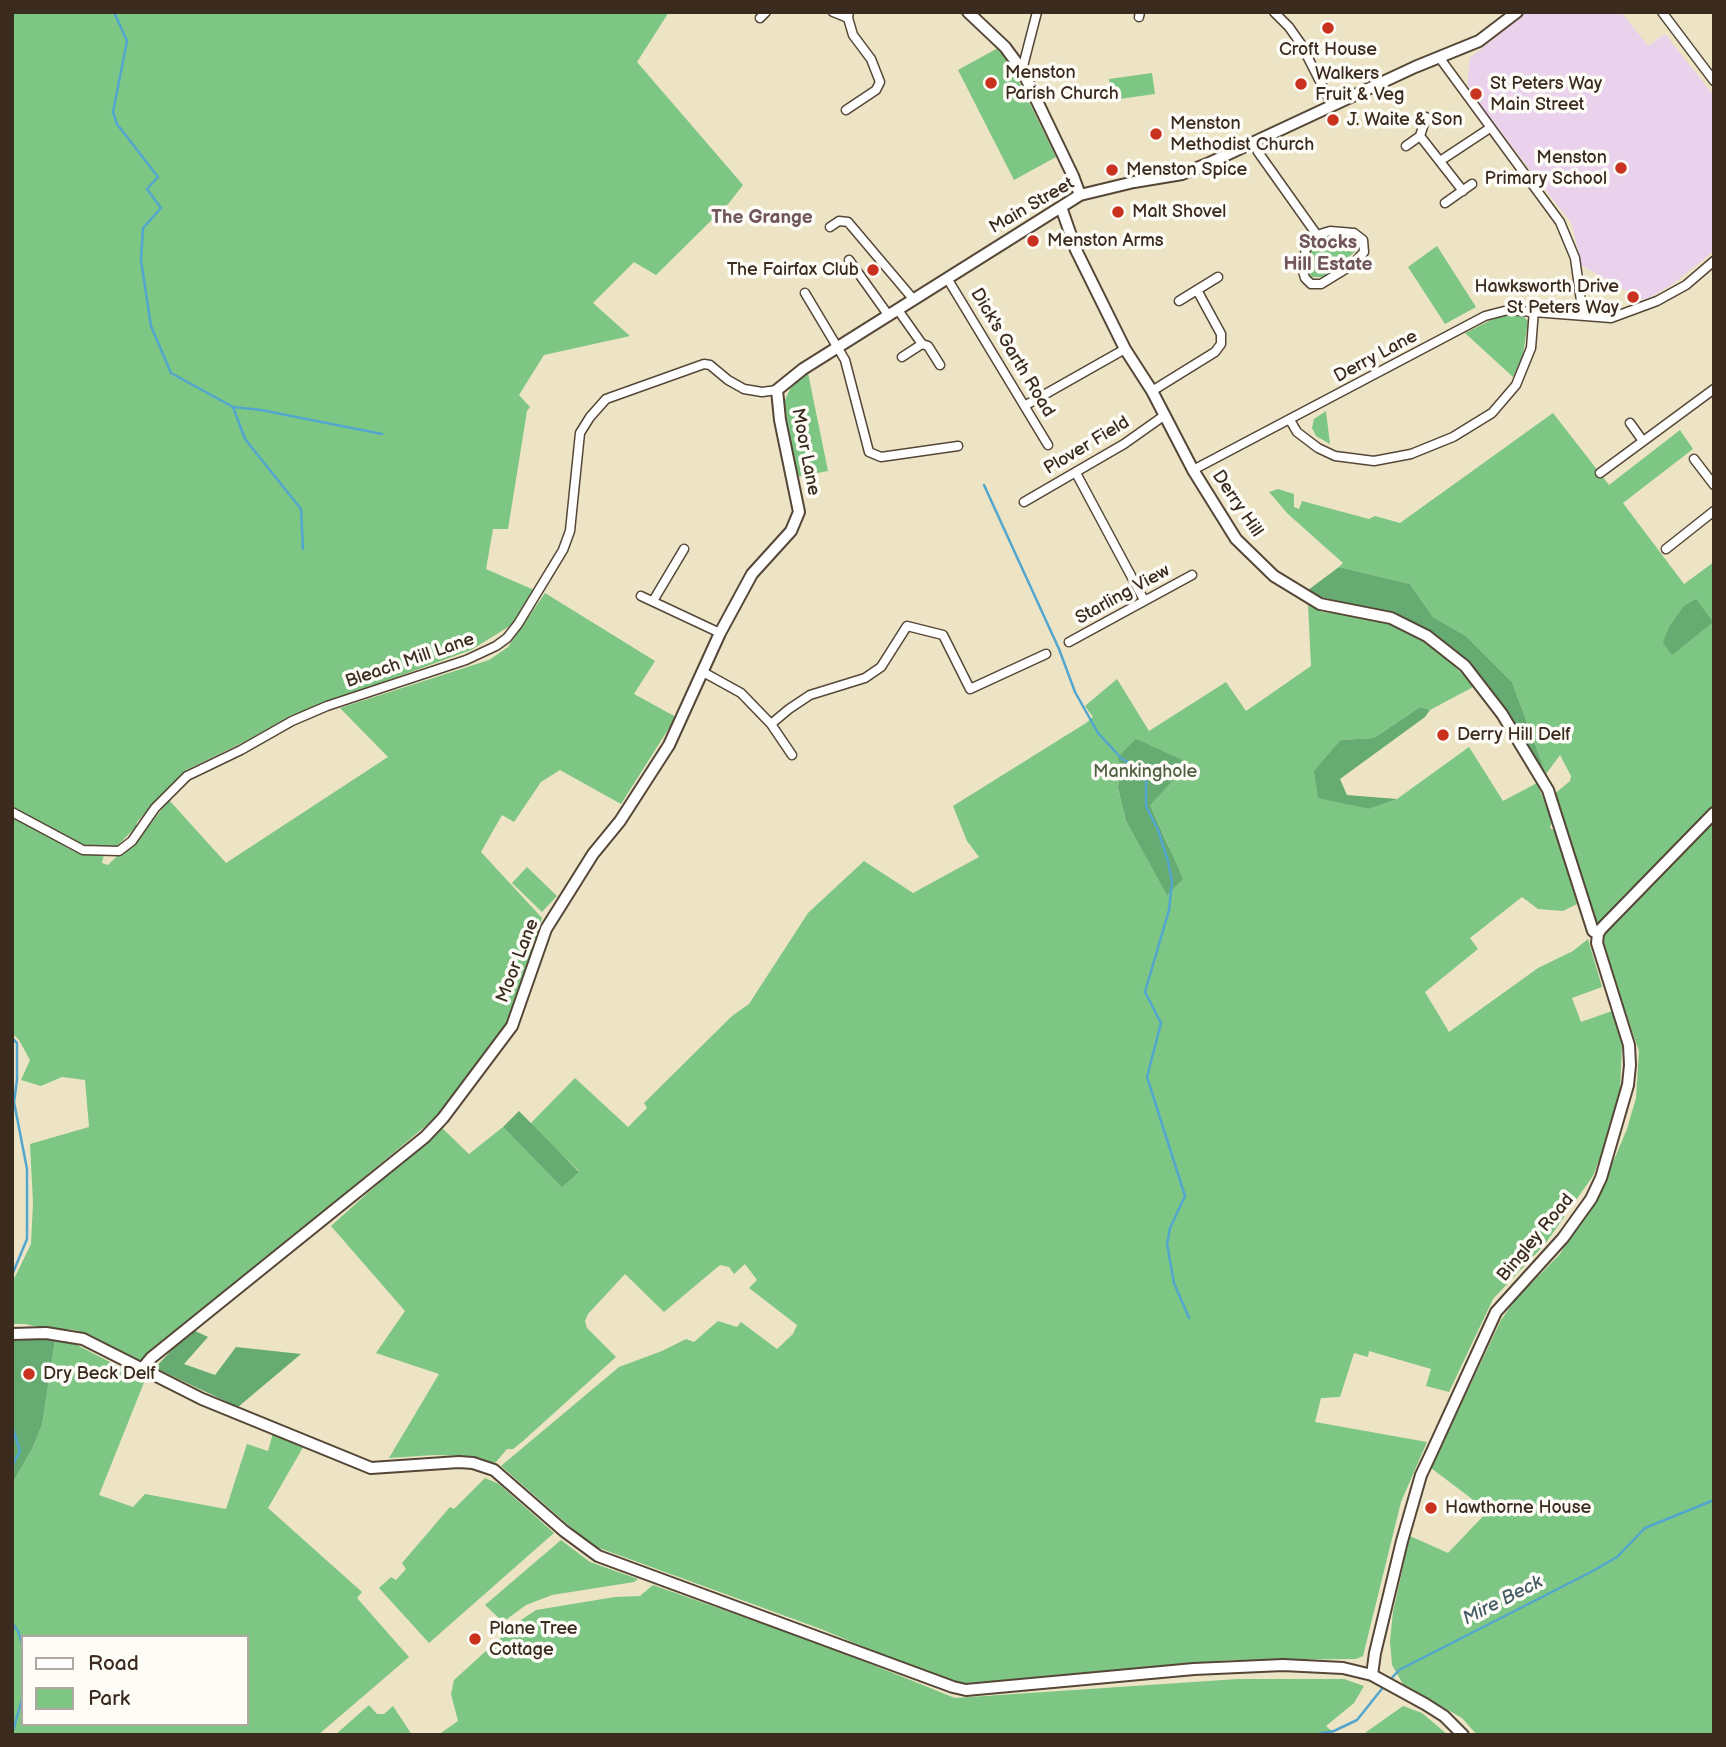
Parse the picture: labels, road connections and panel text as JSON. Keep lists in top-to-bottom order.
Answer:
{
  "streets": {
    "street": [
      "Main Street",
      "Dick's Garth Road",
      "Derry Lane",
      "Plover Field",
      "Moor Lane",
      "Derry Hill",
      "Starling View",
      "Bleach Mill Lane",
      "Bingley Road"
    ]
  },
  "crossings": [
    ["Main Street", "Dick's Garth Road"],
    ["Main Street", "Moor Lane"],
    ["Main Street", "Derry Hill"],
    ["Main Street", "Bleach Mill Lane"],
    ["Derry Lane", "Derry Hill"],
    ["Plover Field", "Derry Hill"],
    ["Moor Lane", "Bleach Mill Lane"],
    ["Derry Hill", "Bingley Road"]
  ],
  "districts": ["The Grange", "Stocks Hill Estate"],
  "water": ["Mire Beck"],
  "parks": ["Mankinghole"],
  "places": [
    "Croft House",
    "Menston Parish Church",
    "Walkers Fruit & Veg",
    "St Peters Way Main Street",
    "J. Waite & Son",
    "Menston Methodist Church",
    "Menston Primary School",
    "Menston Spice",
    "Malt Shovel",
    "Menston Arms",
    "The Fairfax Club",
    "Hawksworth Drive St Peters Way",
    "Derry Hill Delf",
    "Dry Beck Delf",
    "Hawthorne House",
    "Plane Tree Cottage"
  ],
  "legend": ["Road", "Park"]
}
